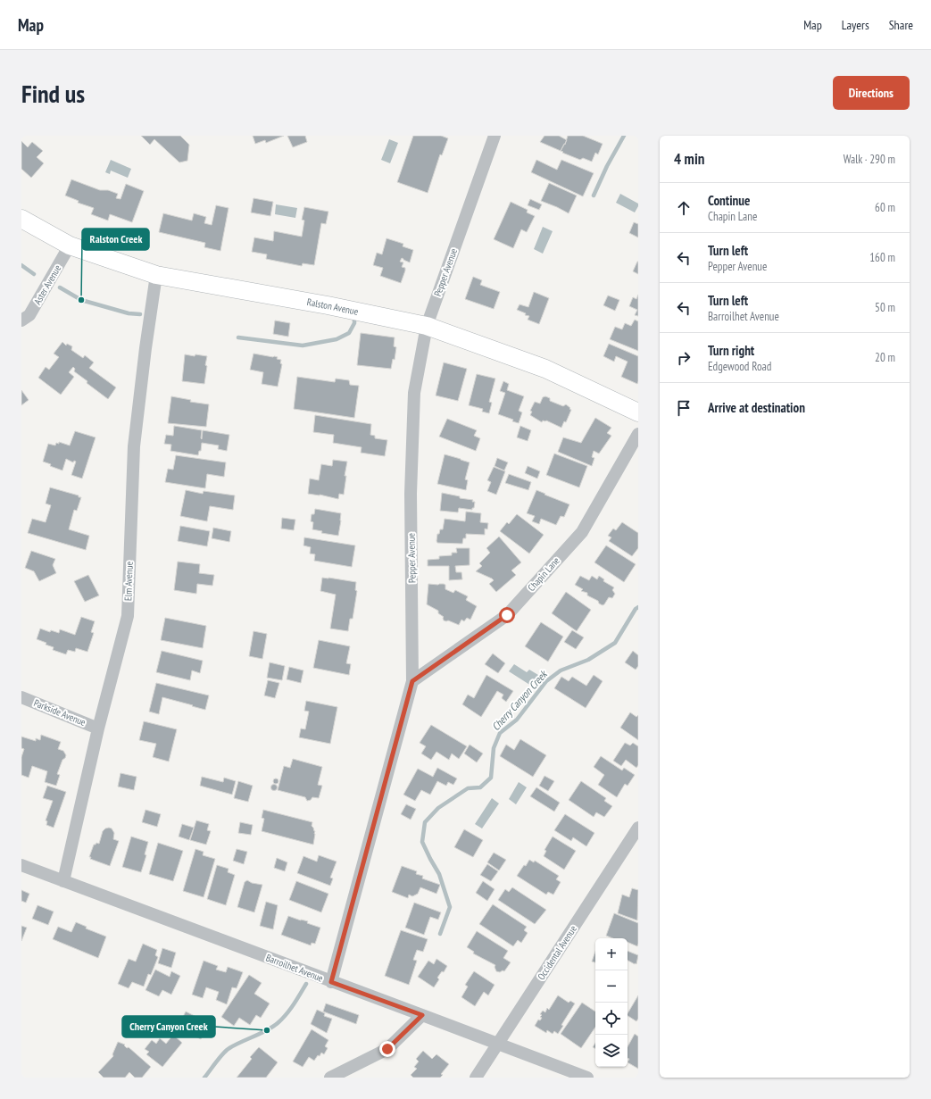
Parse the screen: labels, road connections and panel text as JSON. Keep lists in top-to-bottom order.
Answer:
{
  "streets": {
    "street": [
      "Pepper Avenue",
      "Aster Avenue",
      "Ralston Avenue",
      "Chapin Lane",
      "Elm Avenue",
      "Parkside Avenue",
      "Occidental Avenue",
      "Barroilhet Avenue"
    ]
  },
  "crossings": [
    ["Pepper Avenue", "Ralston Avenue"],
    ["Pepper Avenue", "Chapin Lane"],
    ["Pepper Avenue", "Barroilhet Avenue"],
    ["Aster Avenue", "Ralston Avenue"],
    ["Ralston Avenue", "Elm Avenue"],
    ["Elm Avenue", "Parkside Avenue"],
    ["Elm Avenue", "Barroilhet Avenue"],
    ["Occidental Avenue", "Barroilhet Avenue"]
  ],
  "water": ["Cherry Canyon Creek"],
  "places": ["Ralston Creek", "Cherry Canyon Creek"],
  "page": {
    "header": "Map",
    "nav": ["Map", "Layers", "Share"],
    "buttons": "Directions",
    "title": "Find us",
    "heading": ["4 min", "Walk · 290 m"],
    "list": [
      ["Continue", "Chapin Lane", "60 m"],
      ["Turn left", "Pepper Avenue", "160 m"],
      ["Turn left", "Barroilhet Avenue", "50 m"],
      ["Turn right", "Edgewood Road", "20 m"],
      "Arrive at destination"
    ],
    "map_buttons": ["+", "−"]
  }
}
